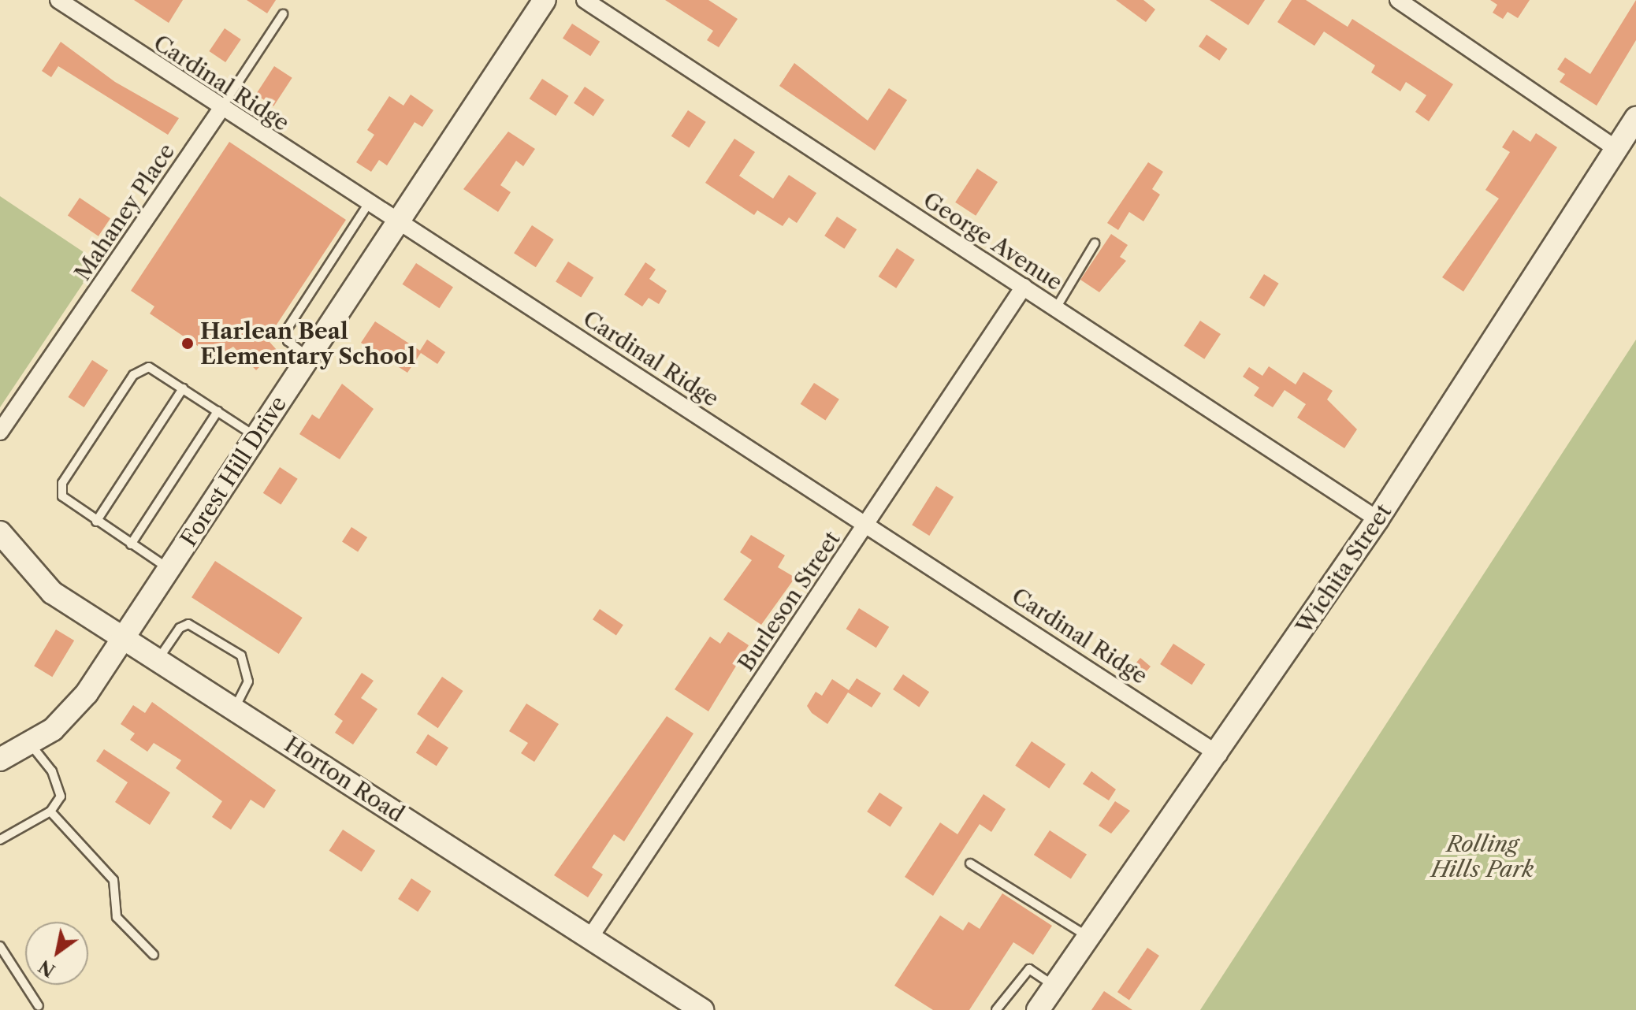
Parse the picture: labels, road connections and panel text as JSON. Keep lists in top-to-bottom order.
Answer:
{
  "streets": {
    "street": [
      "Cardinal Ridge",
      "Mahaney Place",
      "George Avenue",
      "Forest Hill Drive",
      "Wichita Street",
      "Burleson Street",
      "Horton Road"
    ]
  },
  "crossings": [
    ["Cardinal Ridge", "Mahaney Place"],
    ["Cardinal Ridge", "Forest Hill Drive"],
    ["Cardinal Ridge", "Wichita Street"],
    ["Cardinal Ridge", "Burleson Street"],
    ["George Avenue", "Wichita Street"],
    ["George Avenue", "Burleson Street"],
    ["Forest Hill Drive", "Horton Road"],
    ["Burleson Street", "Horton Road"]
  ],
  "parks": ["Rolling Hills Park"],
  "places": ["Harlean Beal Elementary School"],
  "north": "bottom left"
}
